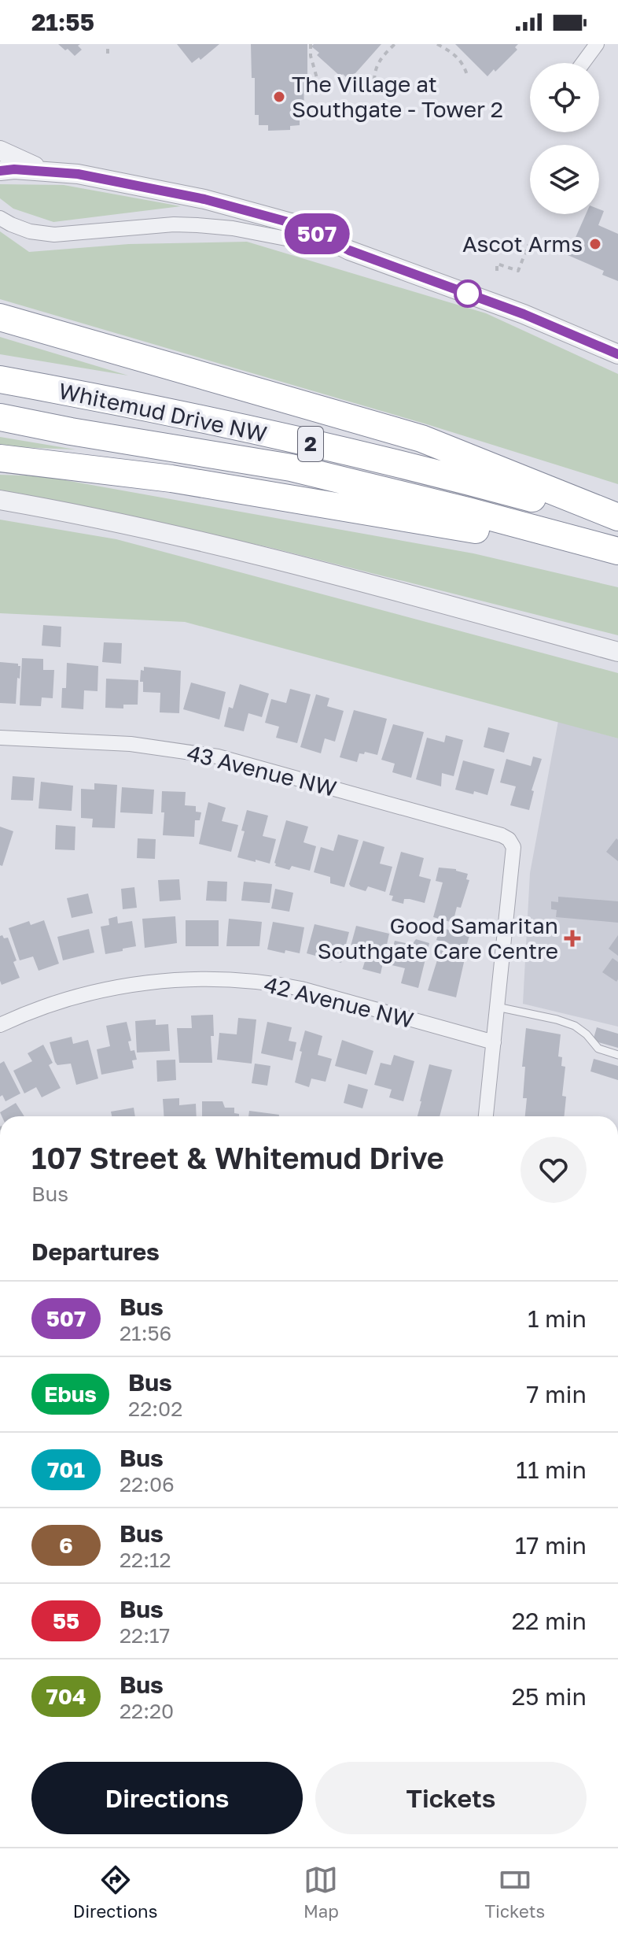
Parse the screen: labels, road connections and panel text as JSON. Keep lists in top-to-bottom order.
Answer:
{
  "streets": {
    "highway": ["Whitemud Drive NW", "2"],
    "street": ["43 Avenue NW", "42 Avenue NW"]
  },
  "places": {
    "other": ["The Village at Southgate - Tower 2", "Ascot Arms"],
    "health": ["Good Samaritan Southgate Care Centre"]
  },
  "lines": ["bus line 507"],
  "page": {
    "status": "21:55",
    "on_map": "507",
    "heading": [
      ["107 Street & Whitemud Drive", "Bus"],
      "Departures"
    ],
    "list": [
      {
        "mark": "507",
        "name": "Bus",
        "note": "21:56",
        "value": "1 min"
      },
      {
        "mark": "Ebus",
        "name": "Bus",
        "note": "22:02",
        "value": "7 min"
      },
      {
        "mark": "701",
        "name": "Bus",
        "note": "22:06",
        "value": "11 min"
      },
      {
        "mark": "6",
        "name": "Bus",
        "note": "22:12",
        "value": "17 min"
      },
      {
        "mark": "55",
        "name": "Bus",
        "note": "22:17",
        "value": "22 min"
      },
      {
        "mark": "704",
        "name": "Bus",
        "note": "22:20",
        "value": "25 min"
      }
    ],
    "buttons": ["Directions", "Tickets"],
    "tabs": ["Directions", "Map", "Tickets"]
  }
}
